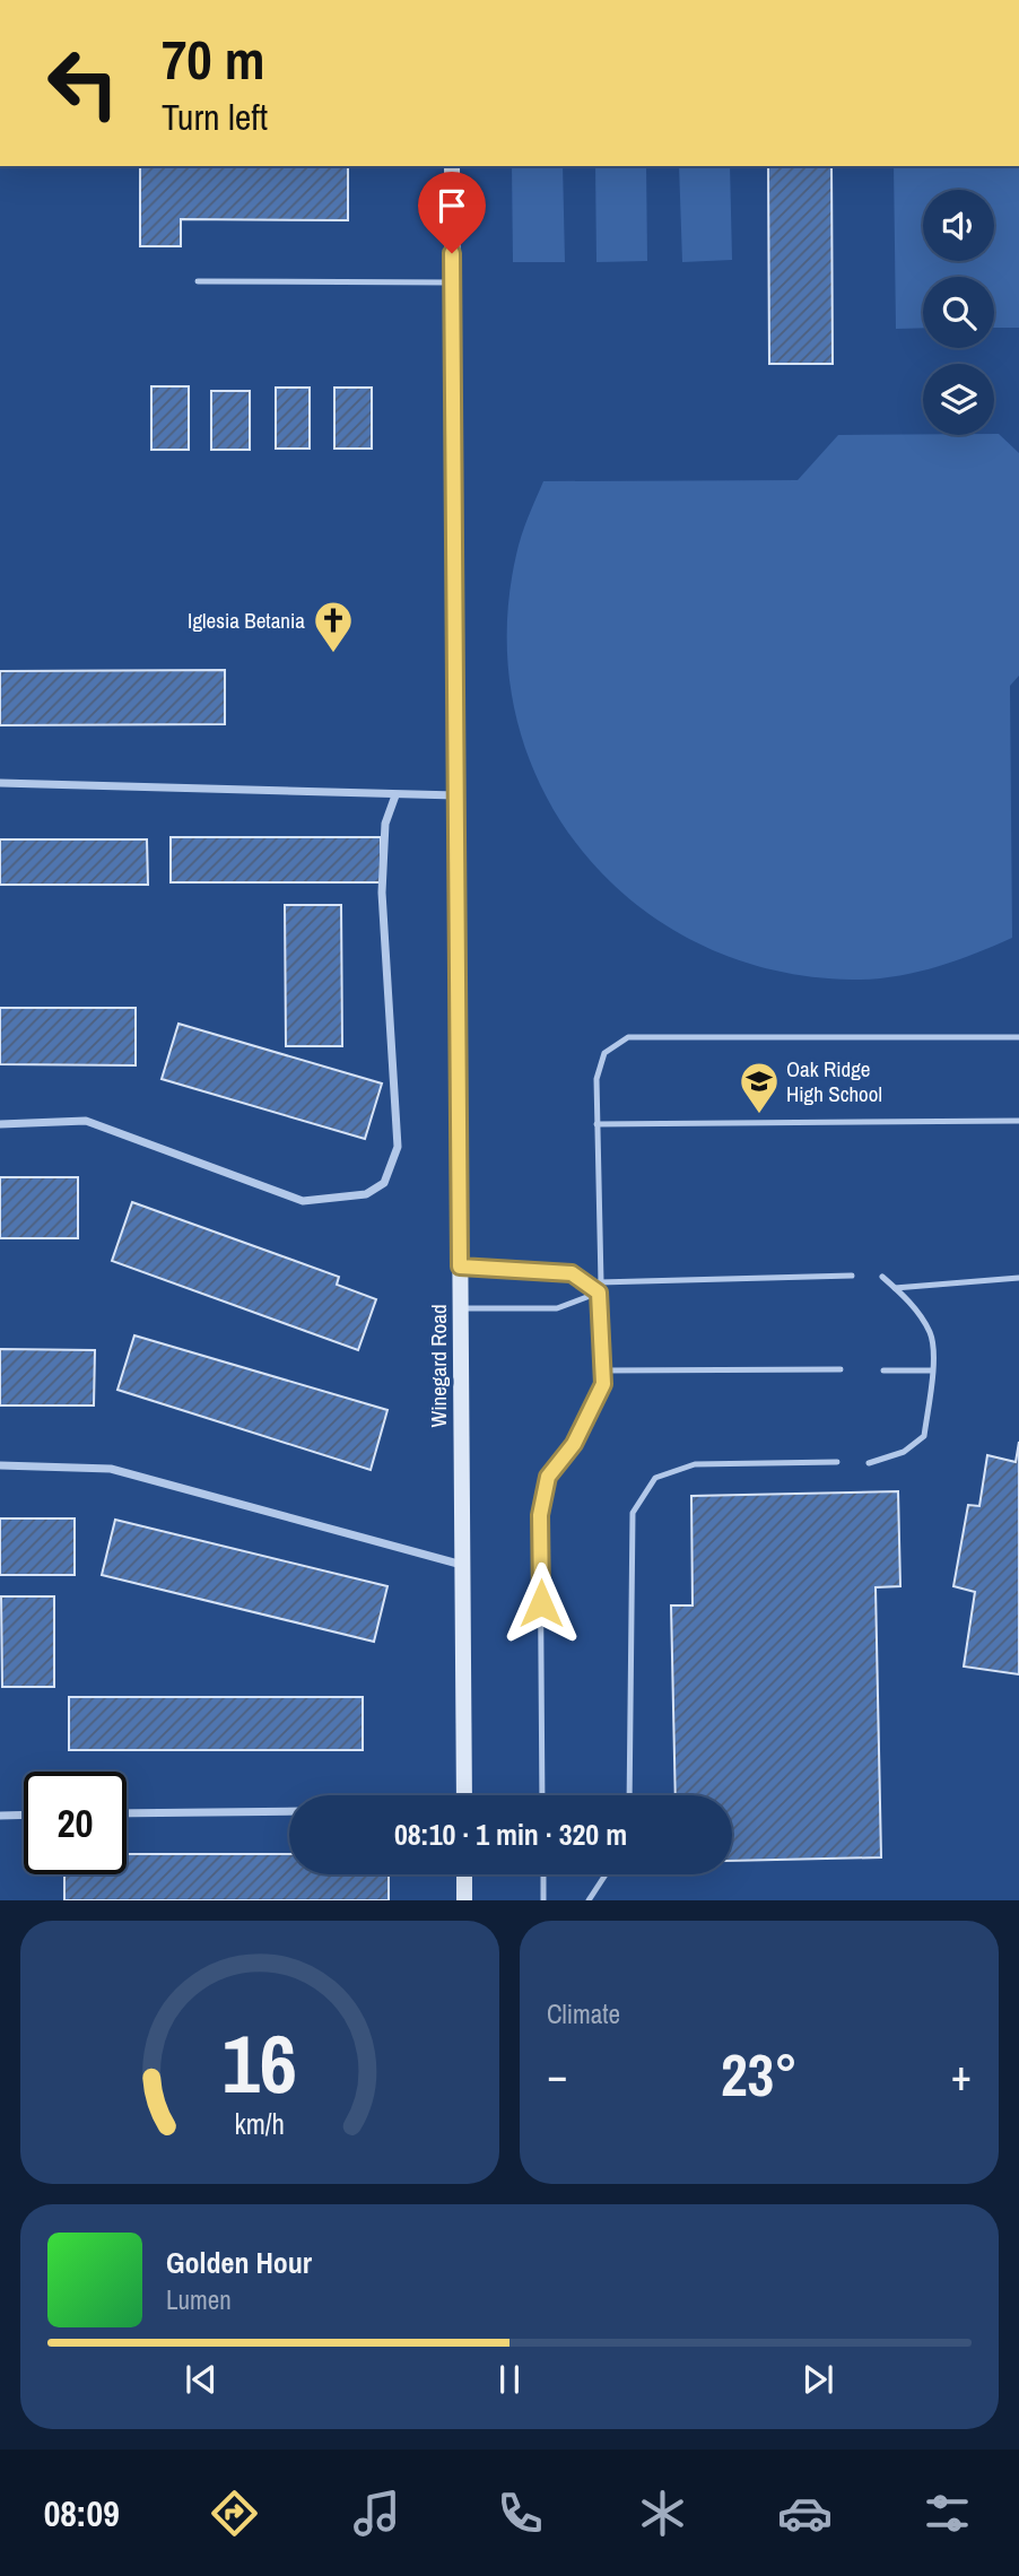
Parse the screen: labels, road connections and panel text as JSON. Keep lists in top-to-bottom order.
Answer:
{
  "streets": {
    "street": ["Winegard Road"]
  },
  "places": {
    "church": ["Iglesia Betania"],
    "school or university": ["Oak Ridge High School"]
  },
  "page": {
    "turn": ["70 m", "Turn left"],
    "limit": "20",
    "trip": "08:10 · 1 min · 320 m",
    "tile": "Climate",
    "heat": ["−", "23°", "+"],
    "song": ["Golden Hour", "Lumen"],
    "tabs": "08:09",
    "gauge": ["16", "km/h"]
  }
}
